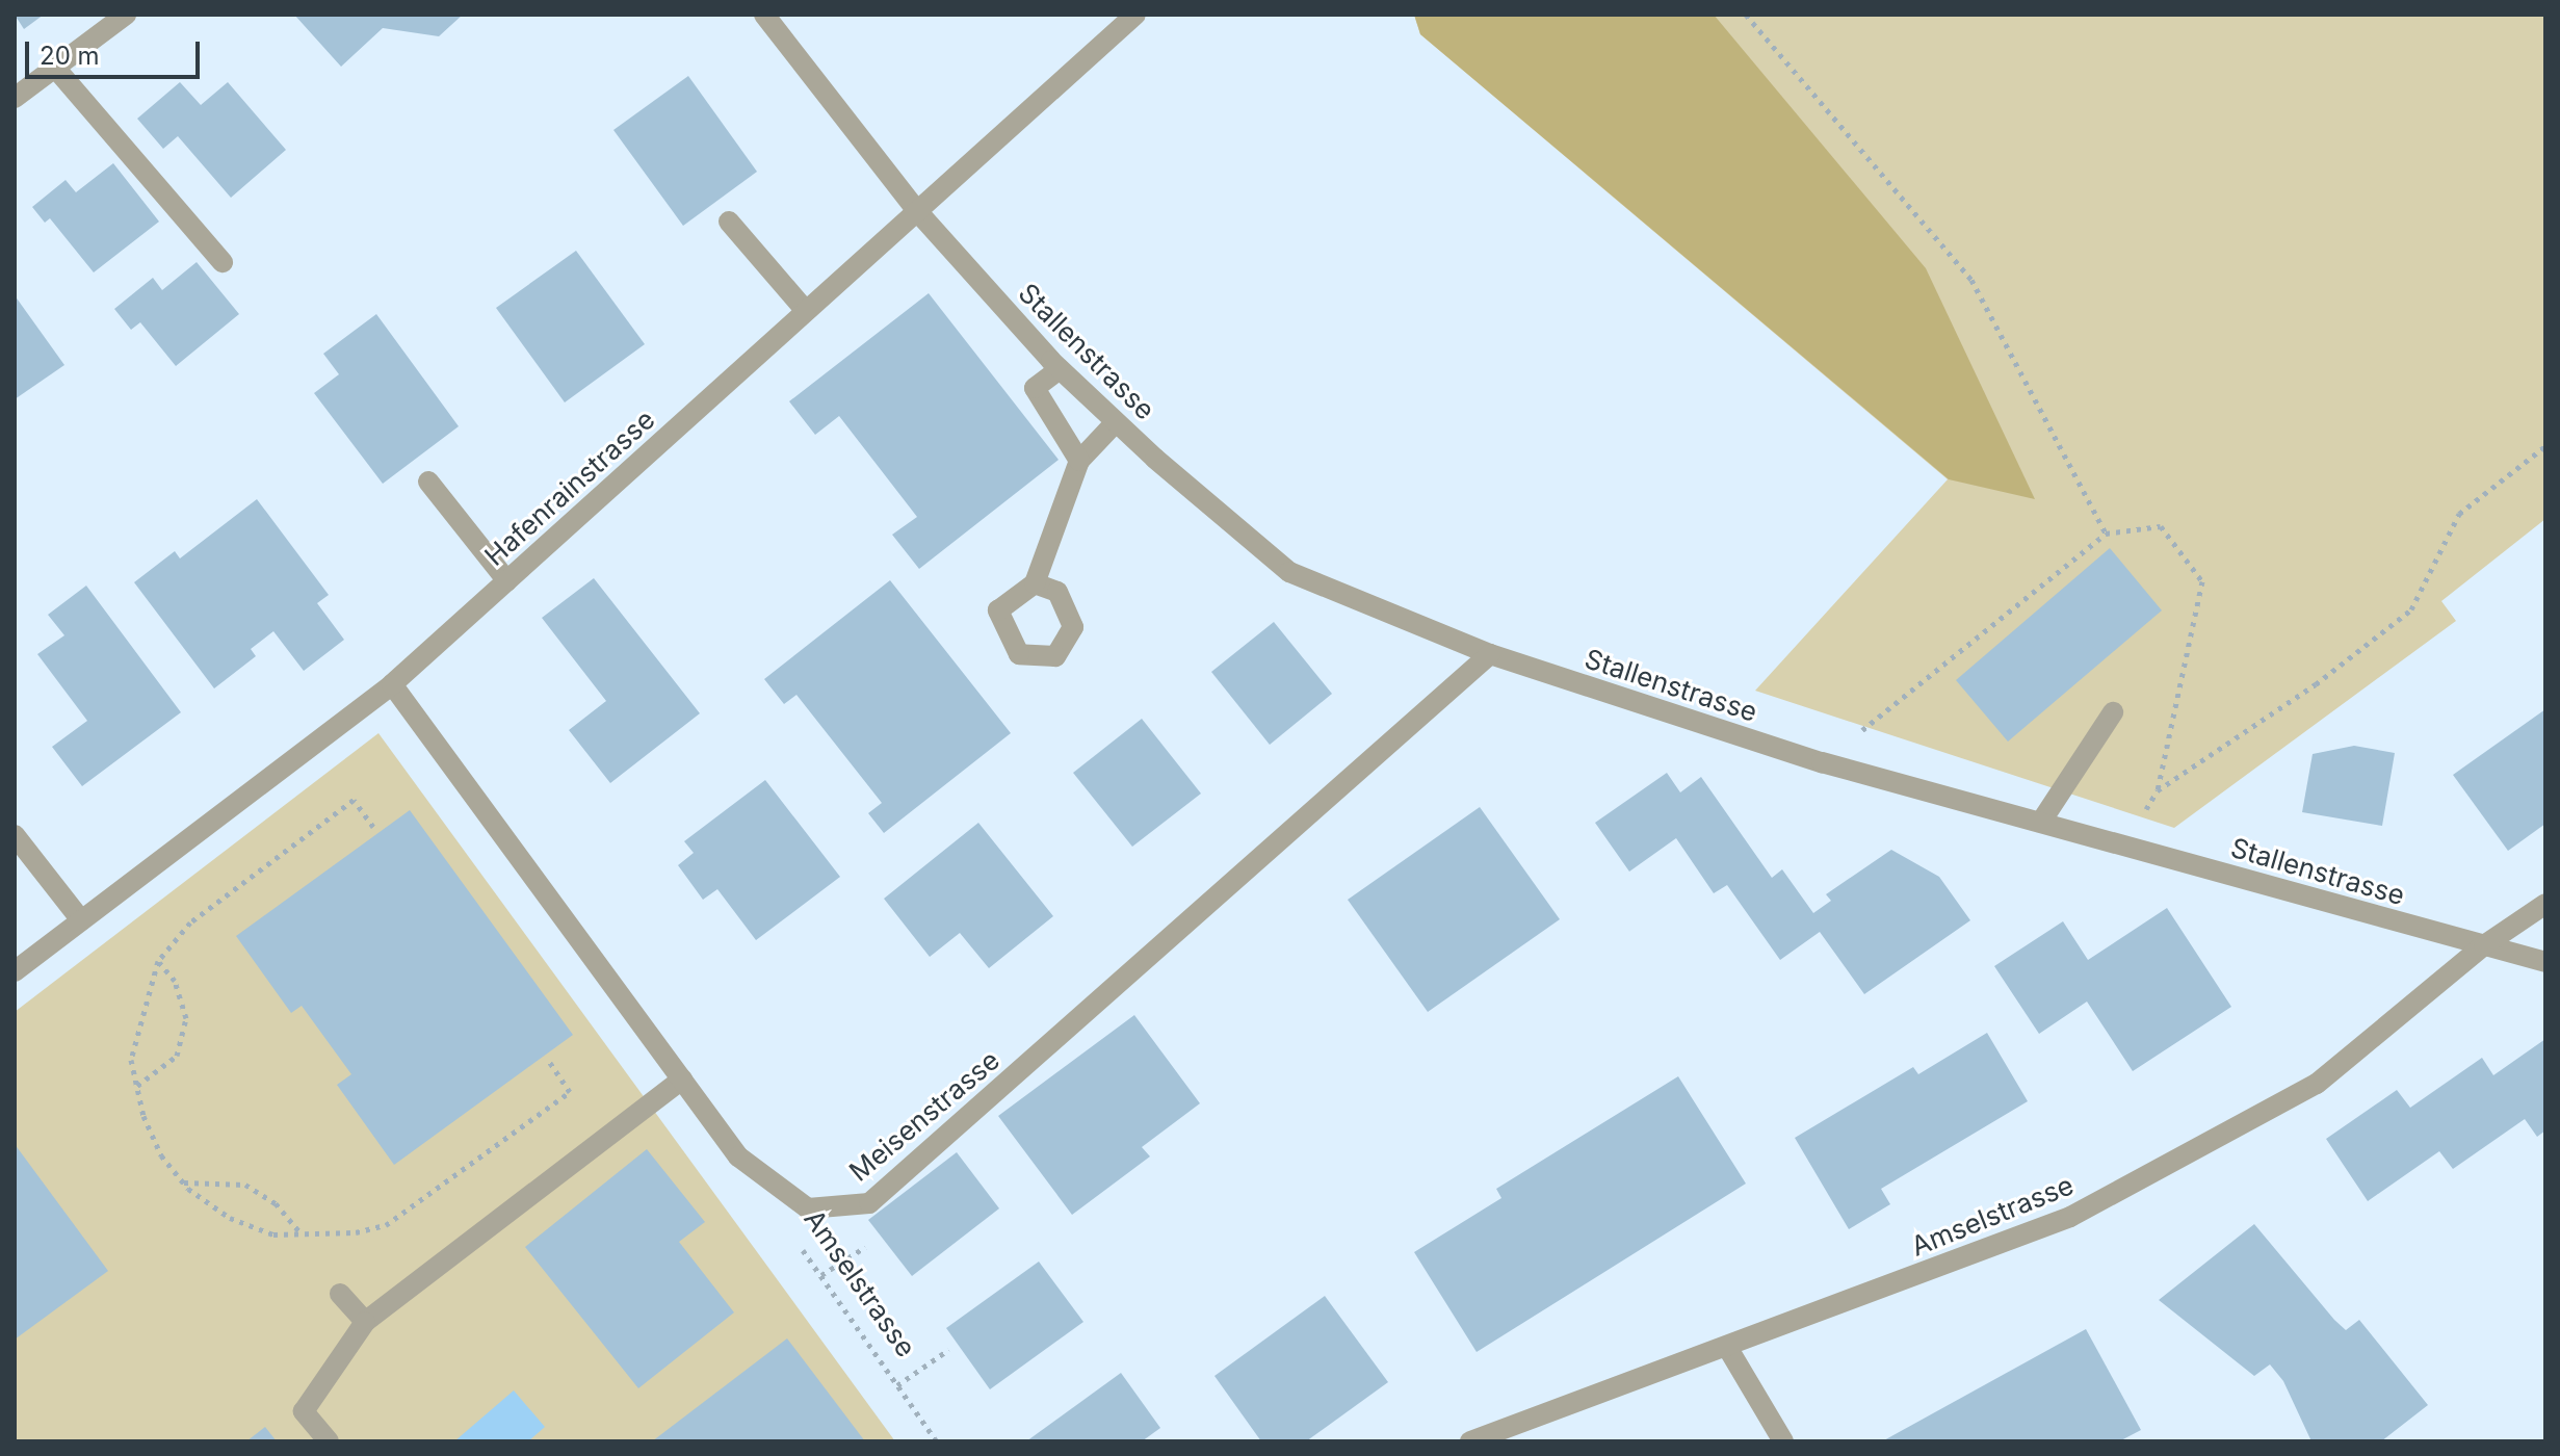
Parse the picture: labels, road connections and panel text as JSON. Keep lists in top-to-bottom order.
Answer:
{
  "streets": {
    "street": [
      "Stallenstrasse",
      "Hafenrainstrasse",
      "Meisenstrasse",
      "Amselstrasse"
    ]
  },
  "crossings": [
    ["Stallenstrasse", "Hafenrainstrasse"],
    ["Stallenstrasse", "Meisenstrasse"],
    ["Stallenstrasse", "Amselstrasse"],
    ["Hafenrainstrasse", "Meisenstrasse"]
  ],
  "scale_bar": "20 m"
}
